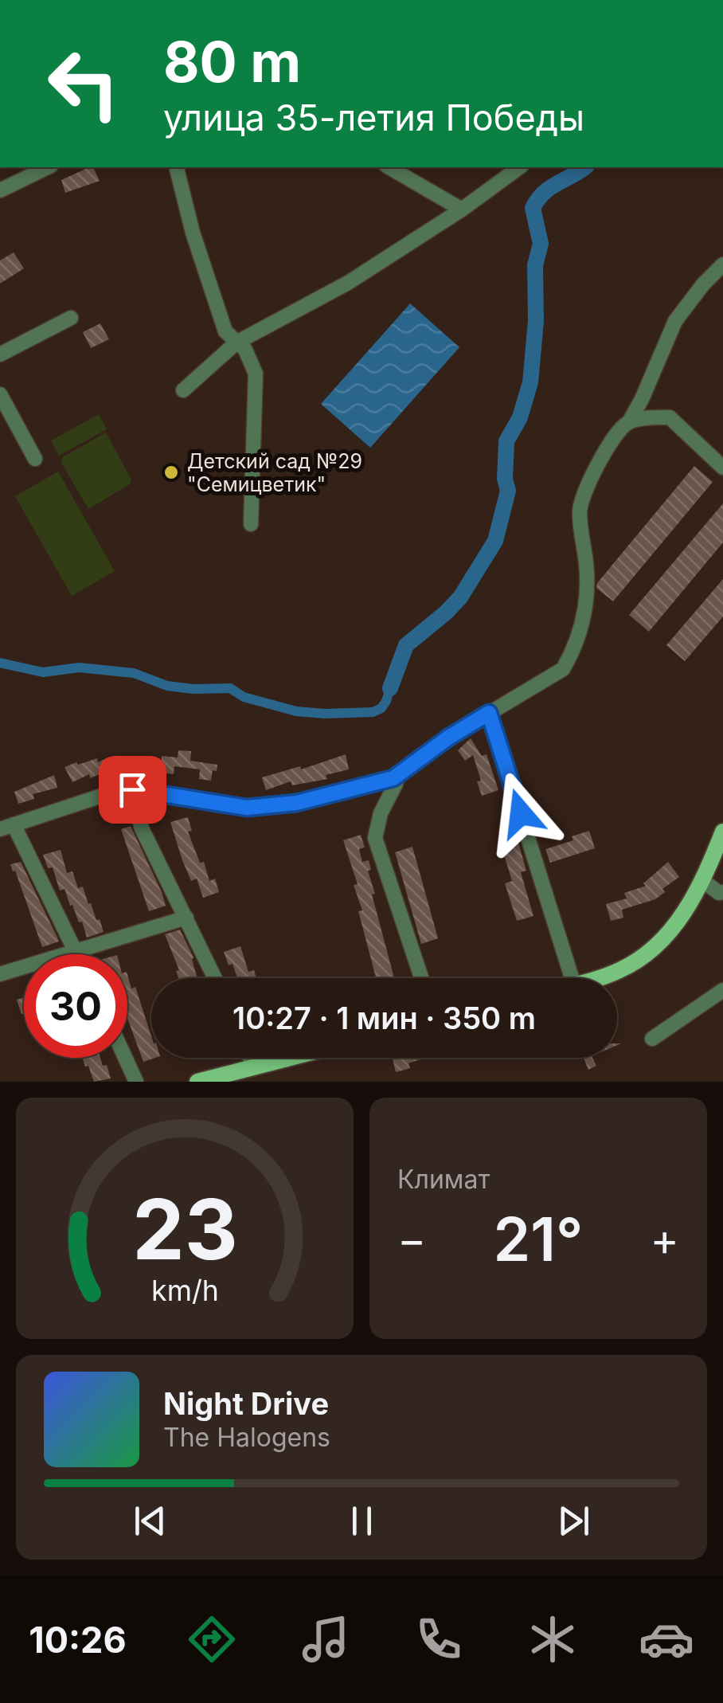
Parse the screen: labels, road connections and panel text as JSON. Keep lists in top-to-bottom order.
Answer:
{
  "places": ["Детский сад №29 \"Семицветик\""],
  "page": {
    "turn": ["80 m", "улица 35-летия Победы"],
    "limit": "30",
    "trip": "10:27 · 1 мин · 350 m",
    "tile": "Климат",
    "heat": ["−", "21°", "+"],
    "song": ["Night Drive", "The Halogens"],
    "tabs": "10:26",
    "gauge": ["23", "km/h"]
  }
}
